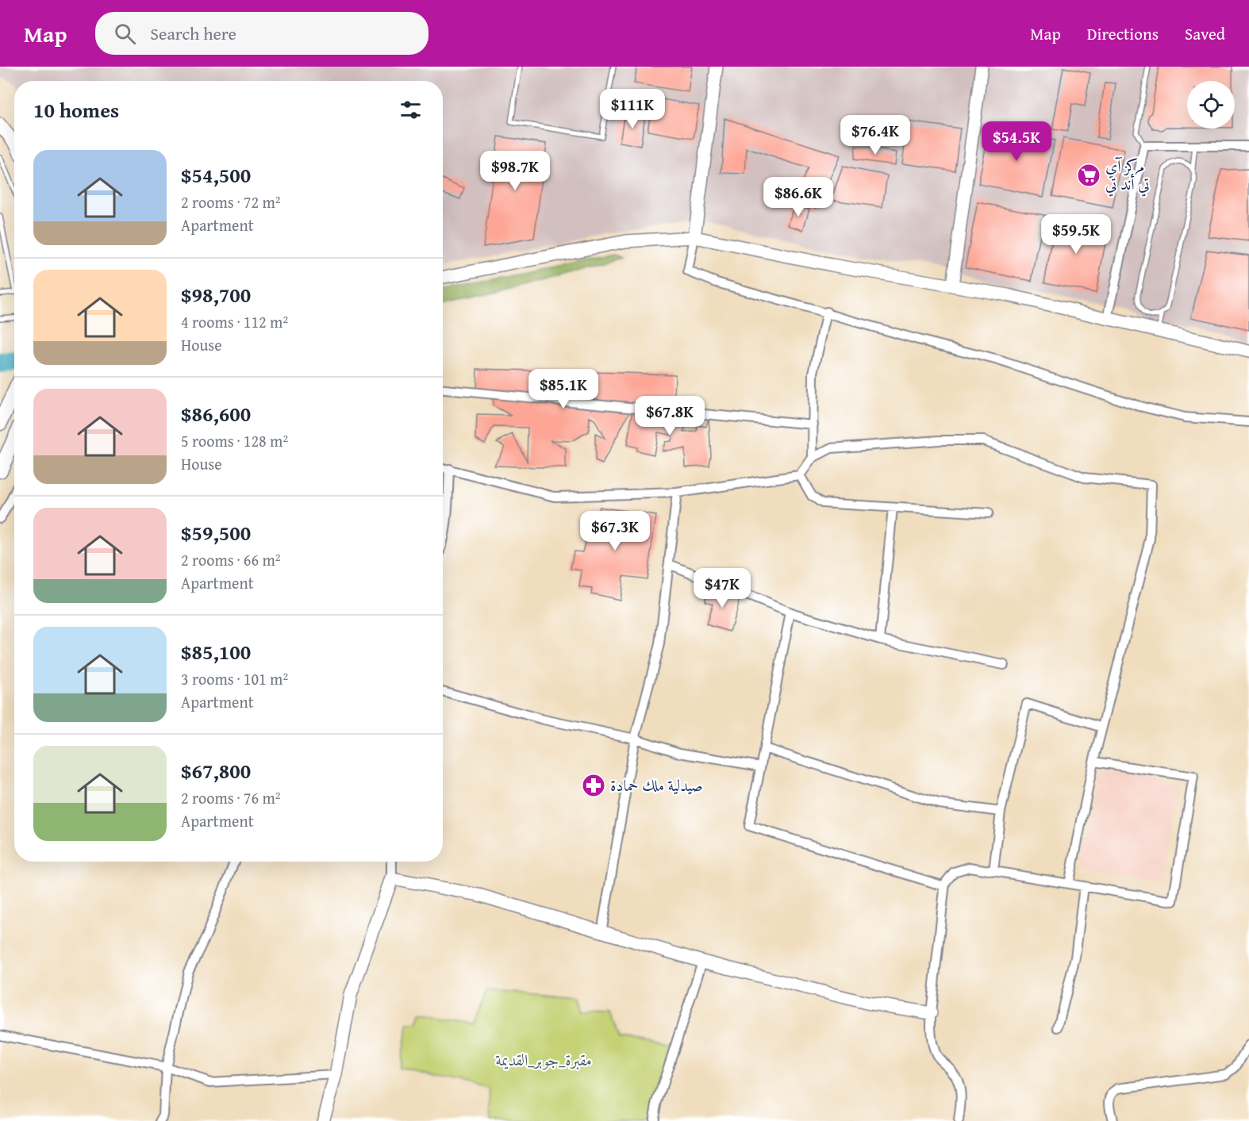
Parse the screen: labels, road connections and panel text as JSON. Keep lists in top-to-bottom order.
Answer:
{
  "parks": ["مقبرة_جوبر_القديمة"],
  "places": {
    "supermarket": ["مركز آي تي أند تي"],
    "pharmacy": ["صيدلية ملك حمادة"]
  },
  "page": {
    "header": "Map",
    "search": "Search here",
    "nav": ["Map", "Directions", "Saved"],
    "heading": "10 homes",
    "price": [
      "$111K",
      "$76.4K",
      "$54.5K",
      "$98.7K",
      "$86.6K",
      "$59.5K",
      "$85.1K",
      "$67.8K",
      "$67.3K",
      "$47K"
    ],
    "list": [
      {
        "name": "$54,500",
        "note": "2 rooms · 72 m² · Apartment"
      },
      {
        "name": "$98,700",
        "note": "4 rooms · 112 m² · House"
      },
      {
        "name": "$86,600",
        "note": "5 rooms · 128 m² · House"
      },
      {
        "name": "$59,500",
        "note": "2 rooms · 66 m² · Apartment"
      },
      {
        "name": "$85,100",
        "note": "3 rooms · 101 m² · Apartment"
      },
      {
        "name": "$67,800",
        "note": "2 rooms · 76 m² · Apartment"
      }
    ]
  }
}
